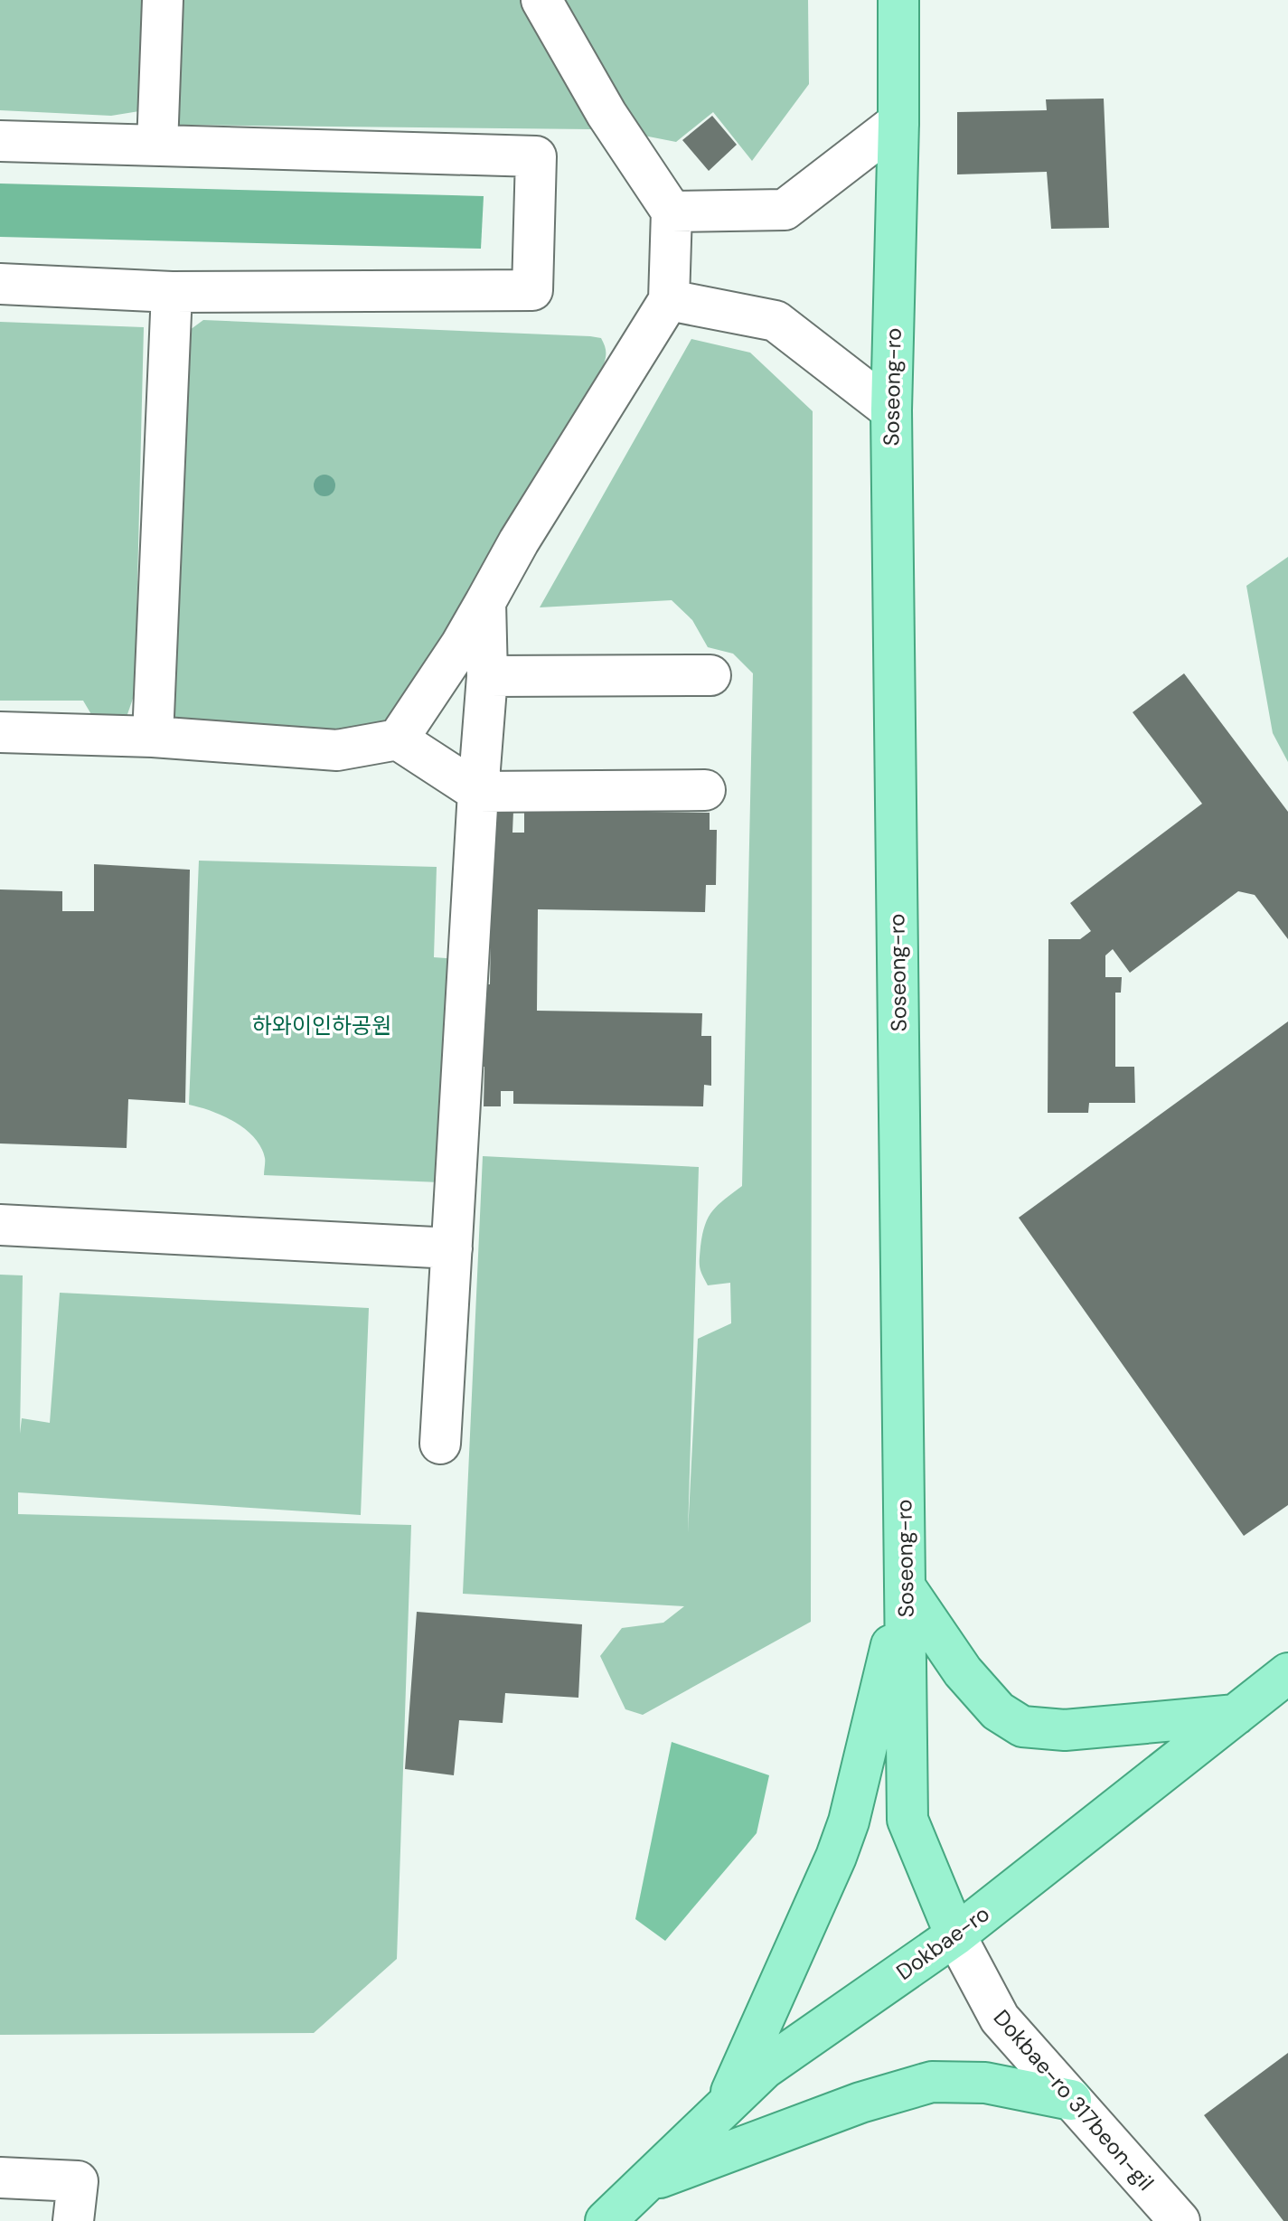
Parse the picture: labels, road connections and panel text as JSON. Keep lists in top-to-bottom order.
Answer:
{
  "streets": {
    "main road": ["Soseong-ro", "Dokbae-ro"],
    "street": ["Dokbae-ro 317beon-gil"]
  },
  "crossings": [
    ["Soseong-ro", "Dokbae-ro"],
    ["Soseong-ro", "Dokbae-ro 317beon-gil"],
    ["Dokbae-ro", "Dokbae-ro 317beon-gil"]
  ],
  "parks": ["하와이인하공원"]
}
